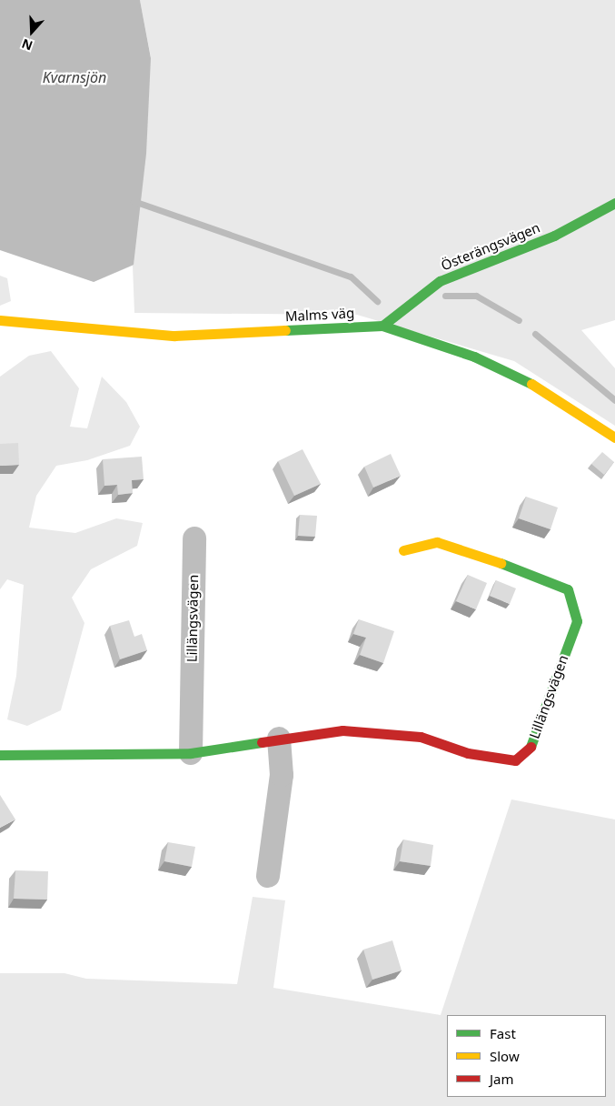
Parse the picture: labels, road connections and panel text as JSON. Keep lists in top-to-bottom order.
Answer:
{
  "streets": {
    "street": ["Österängsvägen", "Malms väg", "Lillängsvägen"]
  },
  "crossings": [
    ["Österängsvägen", "Malms väg"]
  ],
  "water": ["Kvarnsjön"],
  "legend": ["Fast", "Slow", "Jam"],
  "north": "bottom"
}
